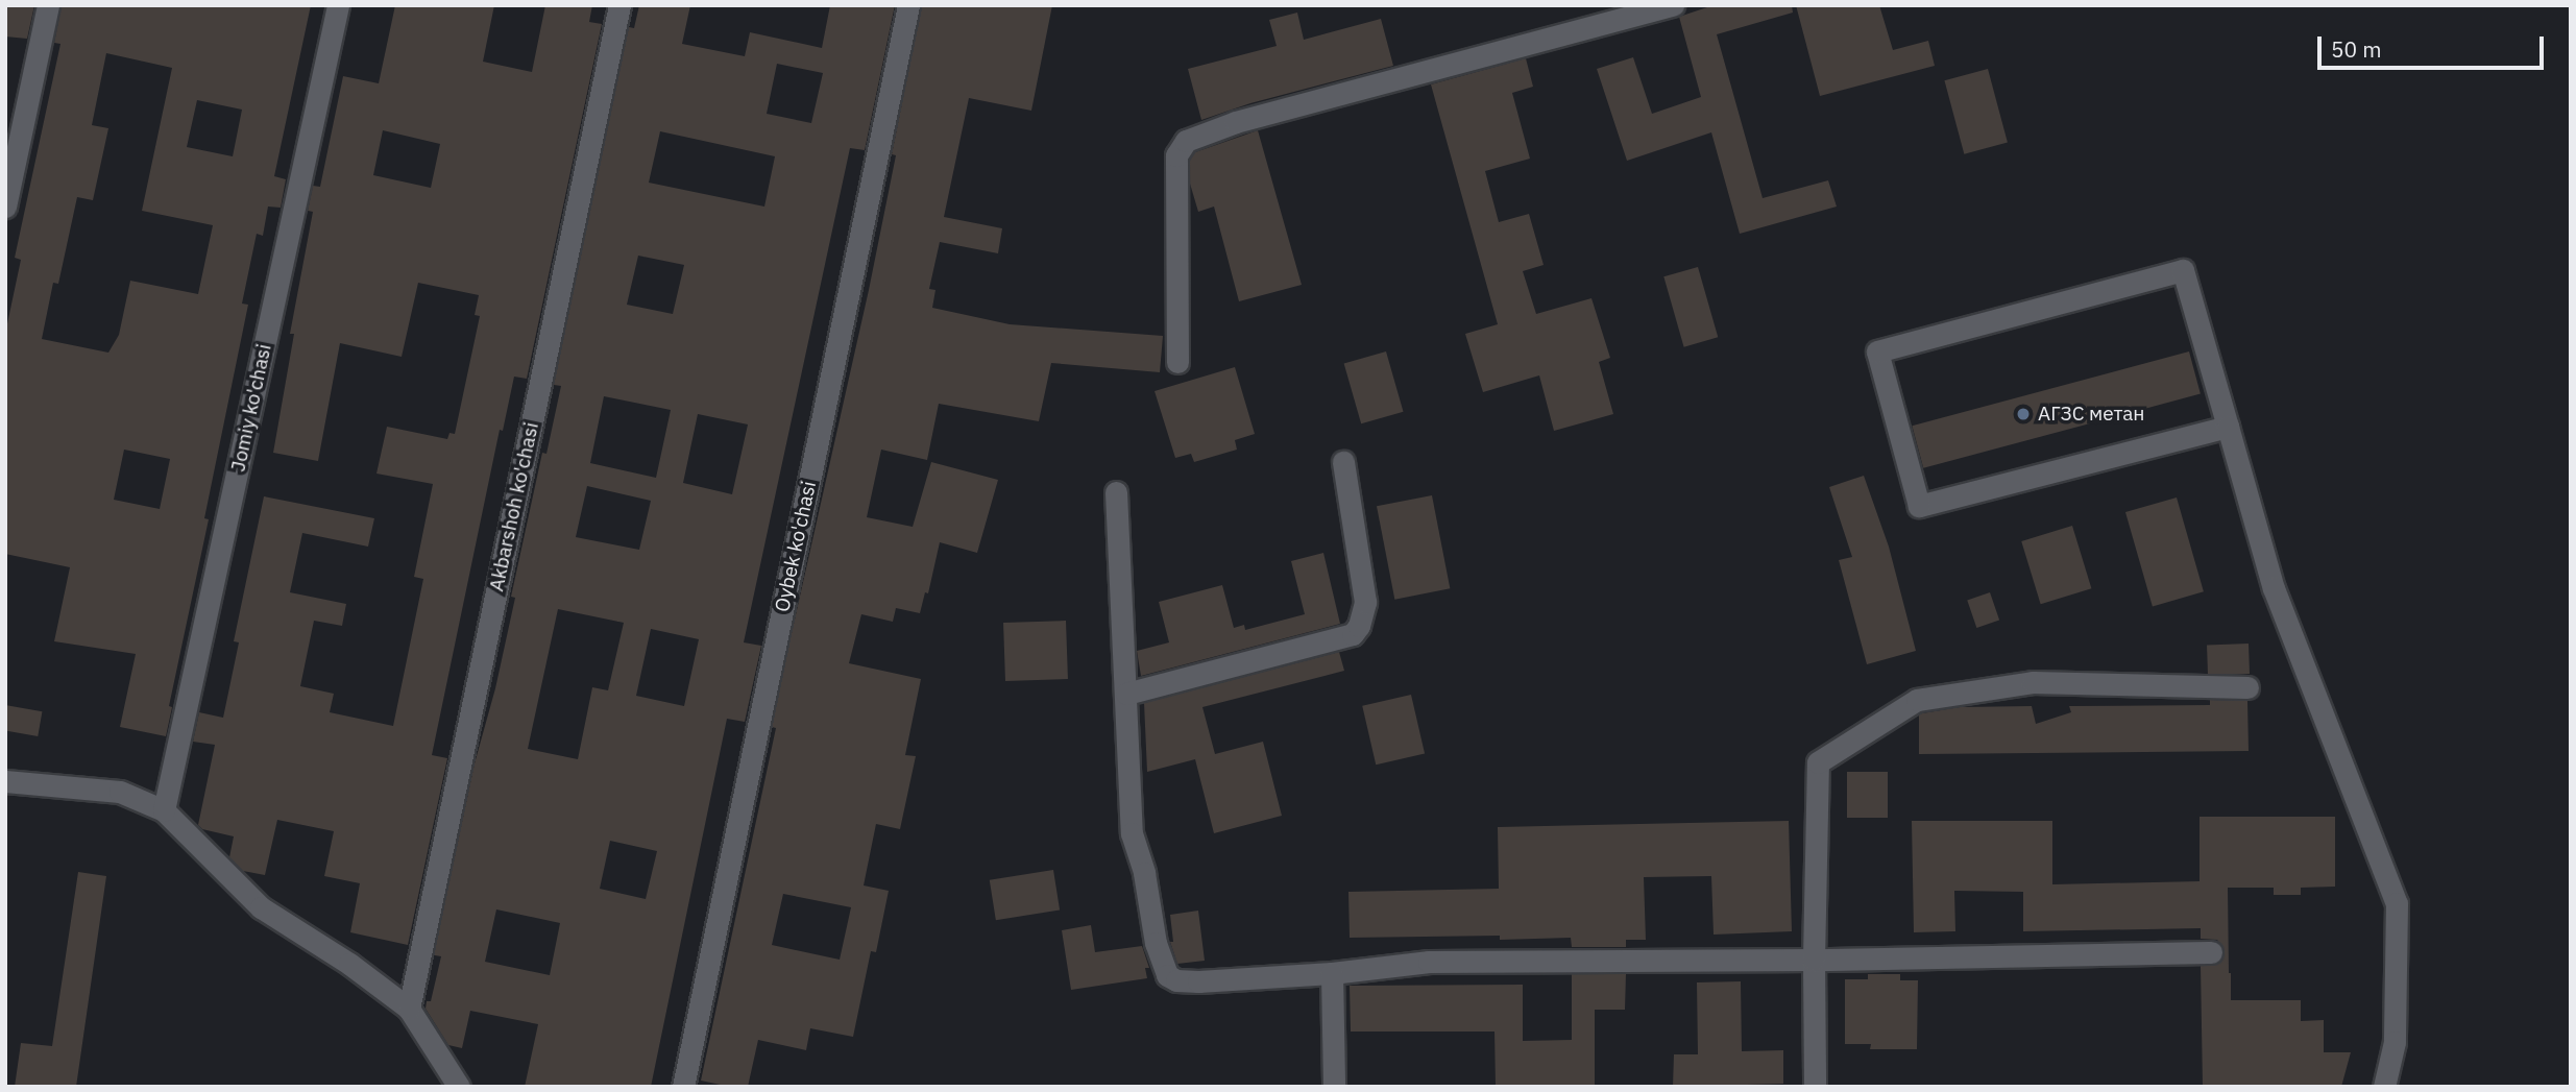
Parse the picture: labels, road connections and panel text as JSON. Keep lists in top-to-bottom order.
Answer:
{
  "streets": {
    "street": ["Jomiy ko'chasi", "Akbarshoh ko'chasi", "Oybek ko'chasi"]
  },
  "places": ["АГЗС метан"],
  "scale_bar": "50 m"
}
